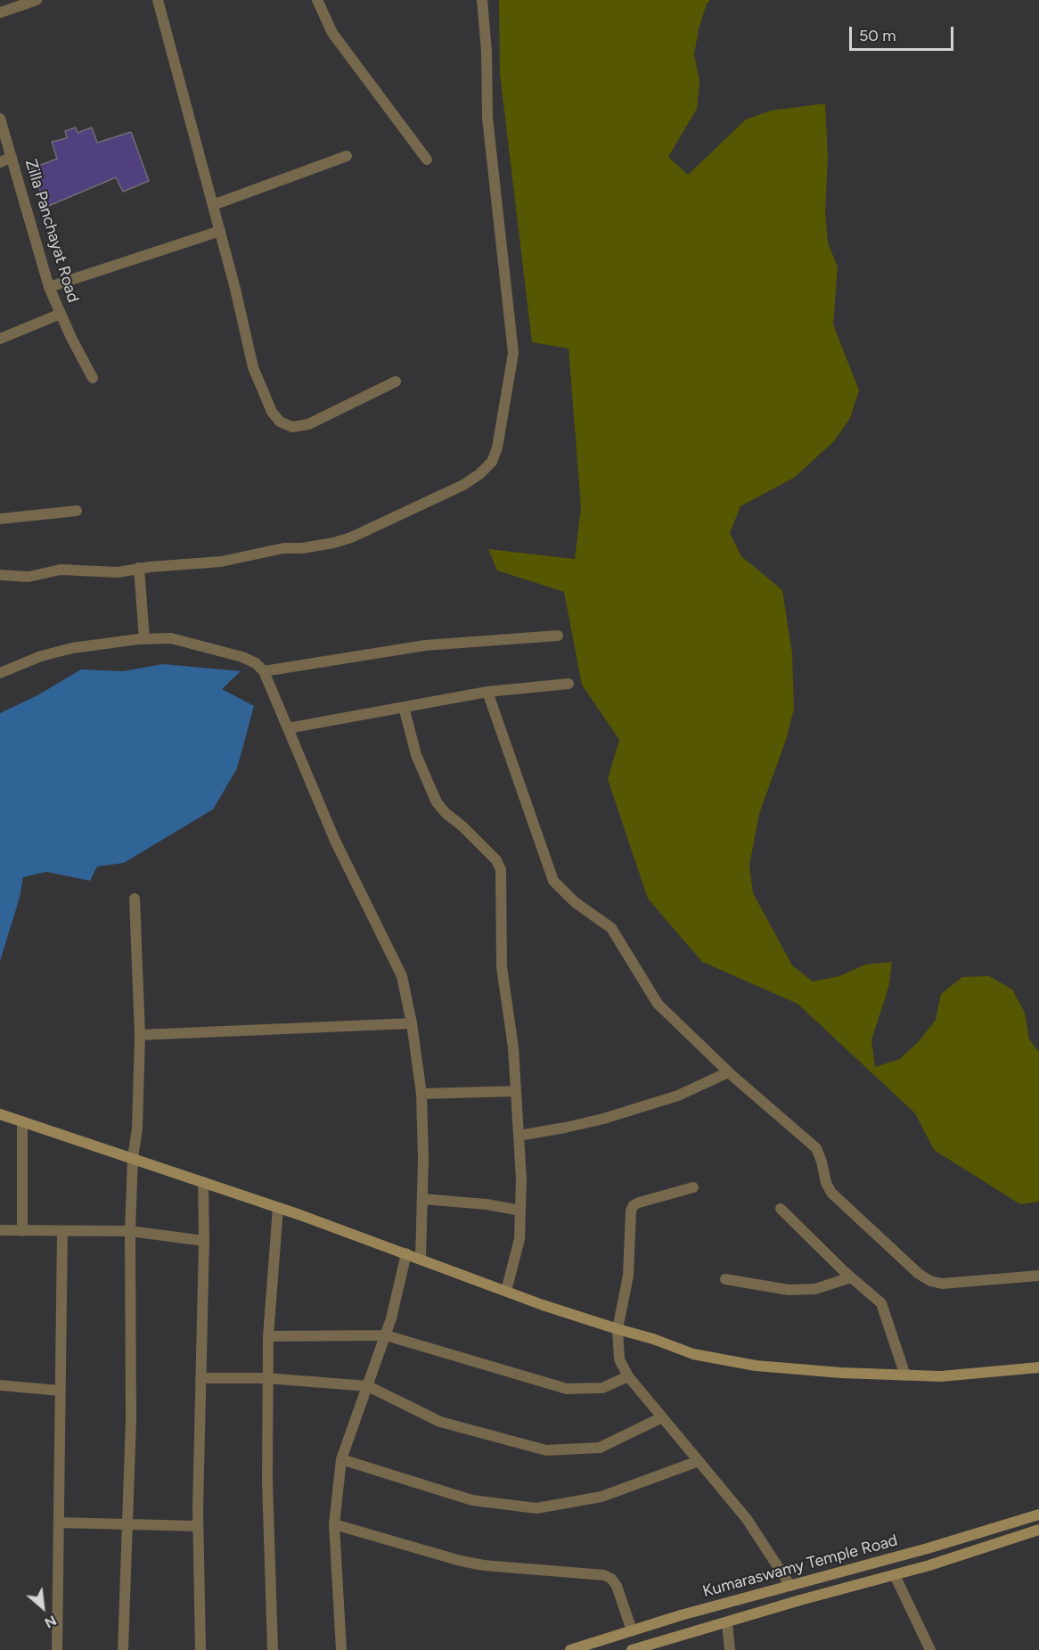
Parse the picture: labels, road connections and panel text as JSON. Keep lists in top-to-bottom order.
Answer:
{
  "streets": {
    "street": ["Zilla Panchayat Road", "Kumaraswamy Temple Road"]
  },
  "scale_bar": "50 m",
  "north": "bottom right"
}
